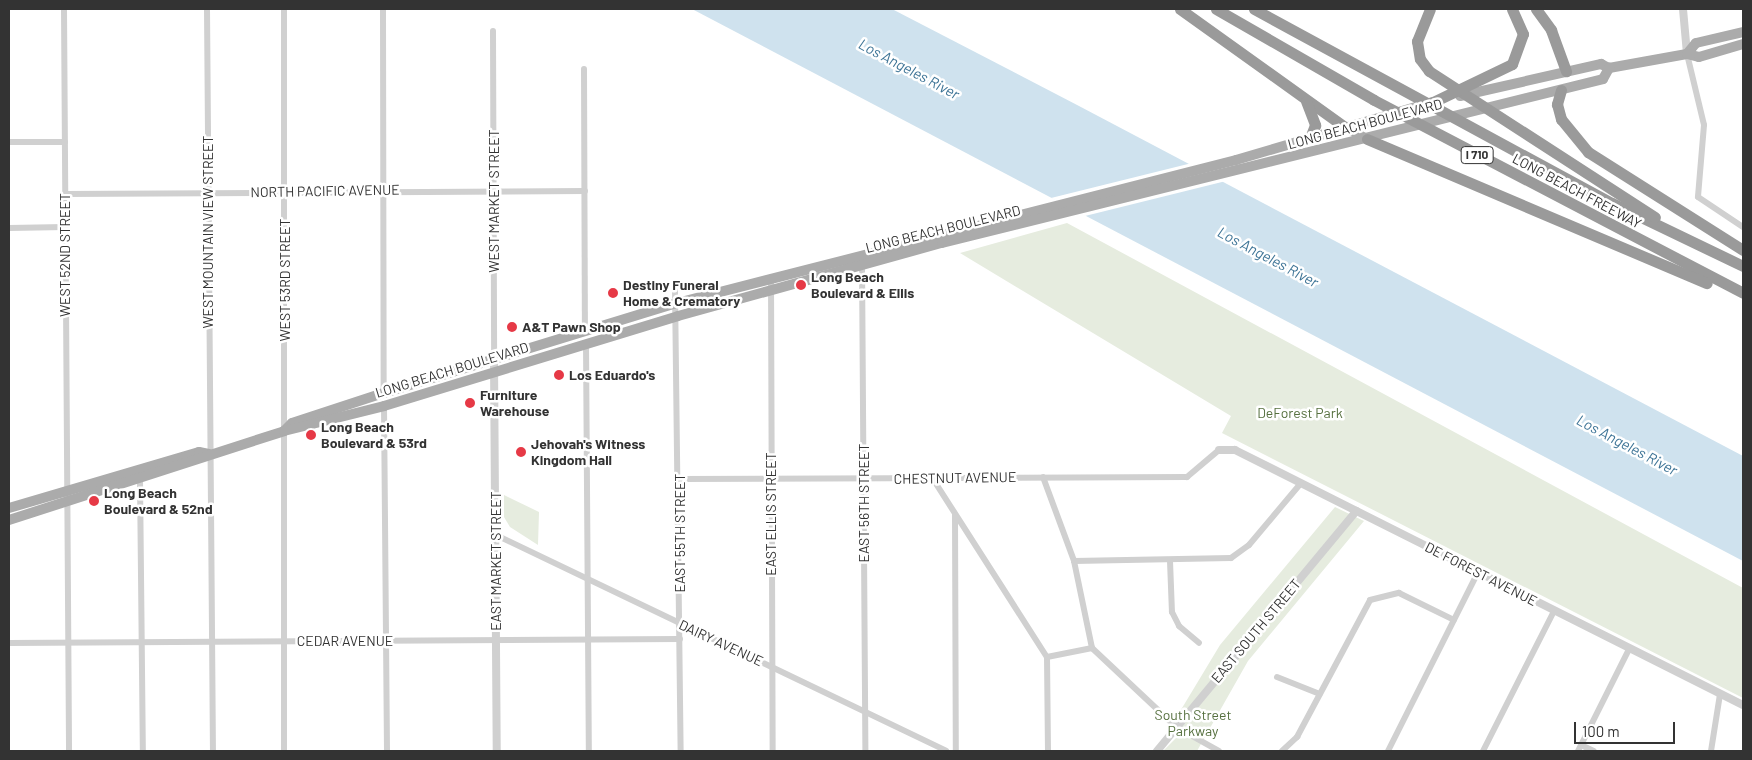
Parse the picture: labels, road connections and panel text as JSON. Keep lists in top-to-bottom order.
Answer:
{
  "streets": {
    "highway": ["I 710", "LONG BEACH FREEWAY"],
    "main road": ["LONG BEACH BOULEVARD"],
    "street": [
      "NORTH PACIFIC AVENUE",
      "WEST MARKET STREET",
      "WEST MOUNTAIN VIEW STREET",
      "WEST 52ND STREET",
      "WEST 53RD STREET",
      "CHESTNUT AVENUE",
      "EAST 56TH STREET",
      "EAST ELLIS STREET",
      "EAST 55TH STREET",
      "EAST MARKET STREET",
      "DE FOREST AVENUE",
      "EAST SOUTH STREET",
      "CEDAR AVENUE",
      "DAIRY AVENUE"
    ]
  },
  "crossings": [
    ["LONG BEACH BOULEVARD", "WEST MARKET STREET"],
    ["LONG BEACH BOULEVARD", "WEST MOUNTAIN VIEW STREET"],
    ["LONG BEACH BOULEVARD", "WEST 52ND STREET"],
    ["LONG BEACH BOULEVARD", "WEST 53RD STREET"],
    ["LONG BEACH BOULEVARD", "EAST 56TH STREET"],
    ["LONG BEACH BOULEVARD", "EAST ELLIS STREET"],
    ["LONG BEACH BOULEVARD", "EAST 55TH STREET"],
    ["LONG BEACH BOULEVARD", "EAST MARKET STREET"],
    ["NORTH PACIFIC AVENUE", "WEST MARKET STREET"],
    ["NORTH PACIFIC AVENUE", "WEST MOUNTAIN VIEW STREET"],
    ["NORTH PACIFIC AVENUE", "WEST 52ND STREET"],
    ["NORTH PACIFIC AVENUE", "WEST 53RD STREET"],
    ["WEST MARKET STREET", "EAST MARKET STREET"],
    ["WEST MOUNTAIN VIEW STREET", "CEDAR AVENUE"],
    ["WEST 52ND STREET", "CEDAR AVENUE"],
    ["WEST 53RD STREET", "CEDAR AVENUE"],
    ["CHESTNUT AVENUE", "EAST 56TH STREET"],
    ["CHESTNUT AVENUE", "EAST ELLIS STREET"],
    ["CHESTNUT AVENUE", "EAST 55TH STREET"],
    ["CHESTNUT AVENUE", "DE FOREST AVENUE"],
    ["EAST 56TH STREET", "DAIRY AVENUE"],
    ["EAST ELLIS STREET", "DAIRY AVENUE"],
    ["EAST 55TH STREET", "CEDAR AVENUE"],
    ["EAST 55TH STREET", "DAIRY AVENUE"],
    ["EAST MARKET STREET", "CEDAR AVENUE"],
    ["EAST MARKET STREET", "DAIRY AVENUE"],
    ["DE FOREST AVENUE", "EAST SOUTH STREET"]
  ],
  "water": ["Los Angeles River"],
  "parks": ["DeForest Park", "South Street Parkway"],
  "places": [
    "Long Beach Boulevard & Ellis",
    "Destiny Funeral Home & Crematory",
    "A&T Pawn Shop",
    "Los Eduardo's",
    "Furniture Warehouse",
    "Long Beach Boulevard & 53rd",
    "Jehovah's Witness Kingdom Hall",
    "Long Beach Boulevard & 52nd"
  ],
  "scale_bar": "100 m"
}
